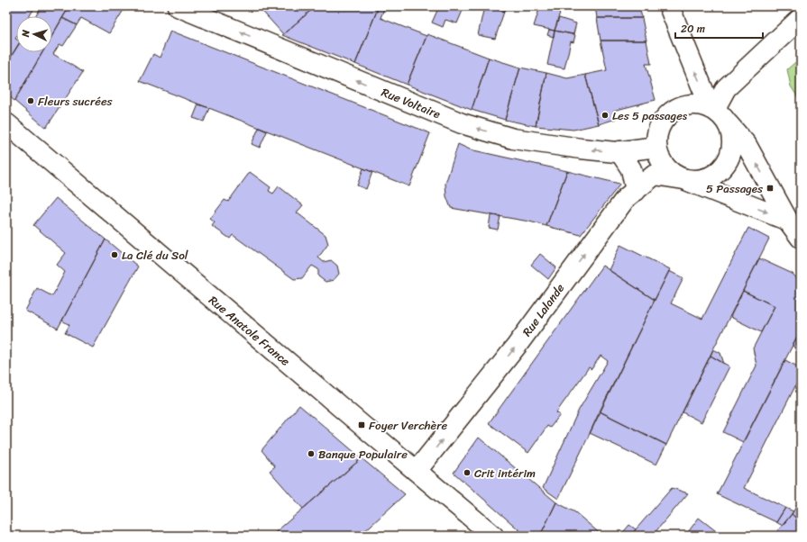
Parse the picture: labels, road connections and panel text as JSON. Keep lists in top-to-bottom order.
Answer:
{
  "streets": {
    "main road": ["Rue Voltaire", "Rue Lalande", "Rue Anatole France"]
  },
  "crossings": [
    ["Rue Voltaire", "Rue Lalande"],
    ["Rue Lalande", "Rue Anatole France"]
  ],
  "one_way": ["Rue Voltaire", "Rue Lalande"],
  "places": {
    "other": [
      "Fleurs sucrées",
      "Les 5 passages",
      "La Clé du Sol",
      "Banque Populaire",
      "Crit intérim"
    ],
    "transit": ["5 Passages", "Foyer Verchère"]
  },
  "scale_bar": "20 m",
  "north": "left"
}
